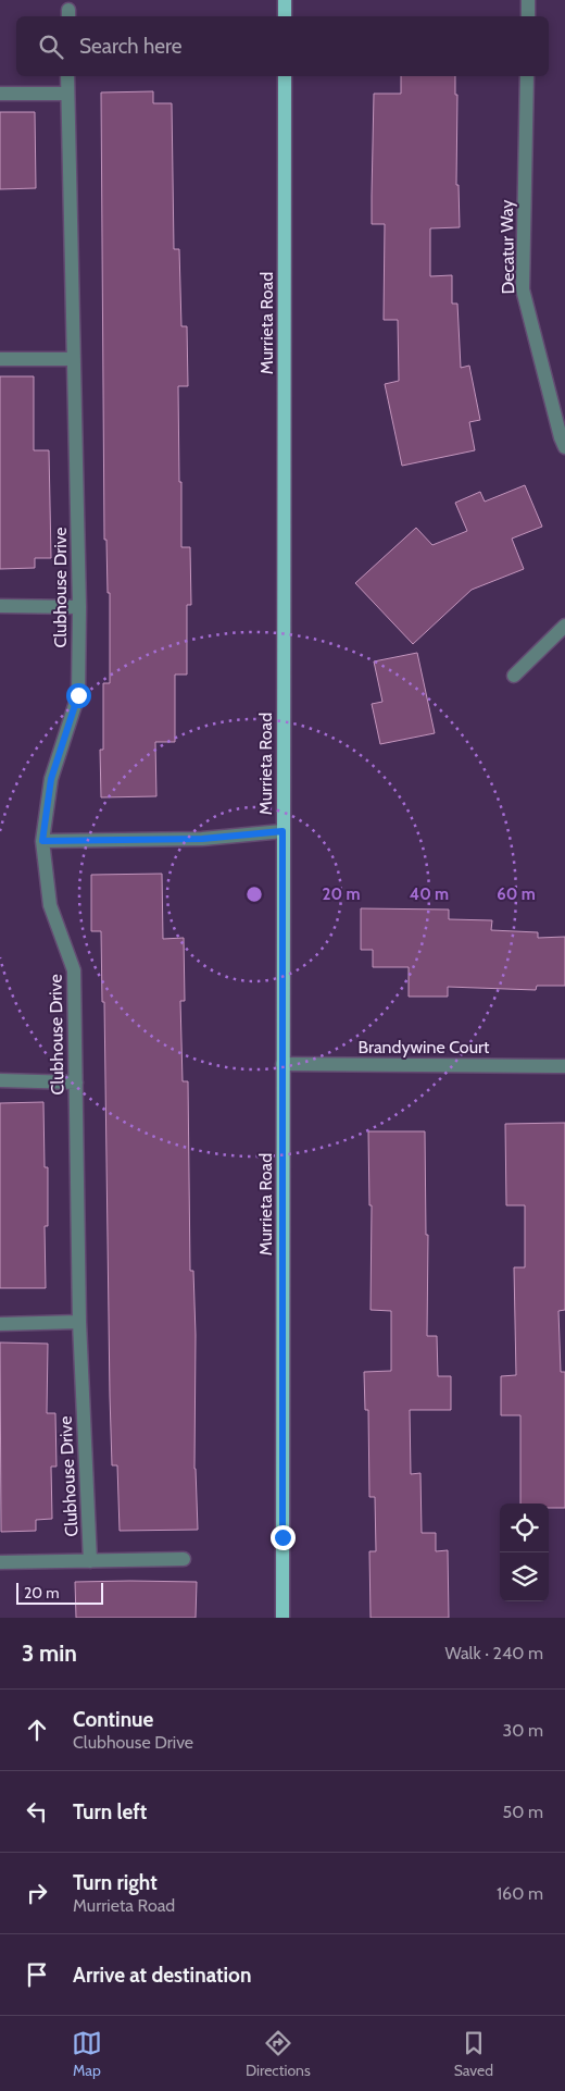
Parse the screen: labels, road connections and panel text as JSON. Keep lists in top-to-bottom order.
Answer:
{
  "streets": {
    "main road": ["Murrieta Road"],
    "street": ["Decatur Way", "Clubhouse Drive", "Brandywine Court"]
  },
  "crossings": [
    ["Murrieta Road", "Brandywine Court"]
  ],
  "scale_bar": "20 m",
  "page": {
    "search": "Search here",
    "scale": "20 m",
    "heading": ["3 min", "Walk · 240 m"],
    "list": [
      ["Continue", "Clubhouse Drive", "30 m"],
      ["Turn left", "50 m"],
      ["Turn right", "Murrieta Road", "160 m"],
      "Arrive at destination"
    ],
    "nav": ["Map", "Directions", "Saved"]
  },
  "rings": ["20 m", "40 m", "60 m"]
}
